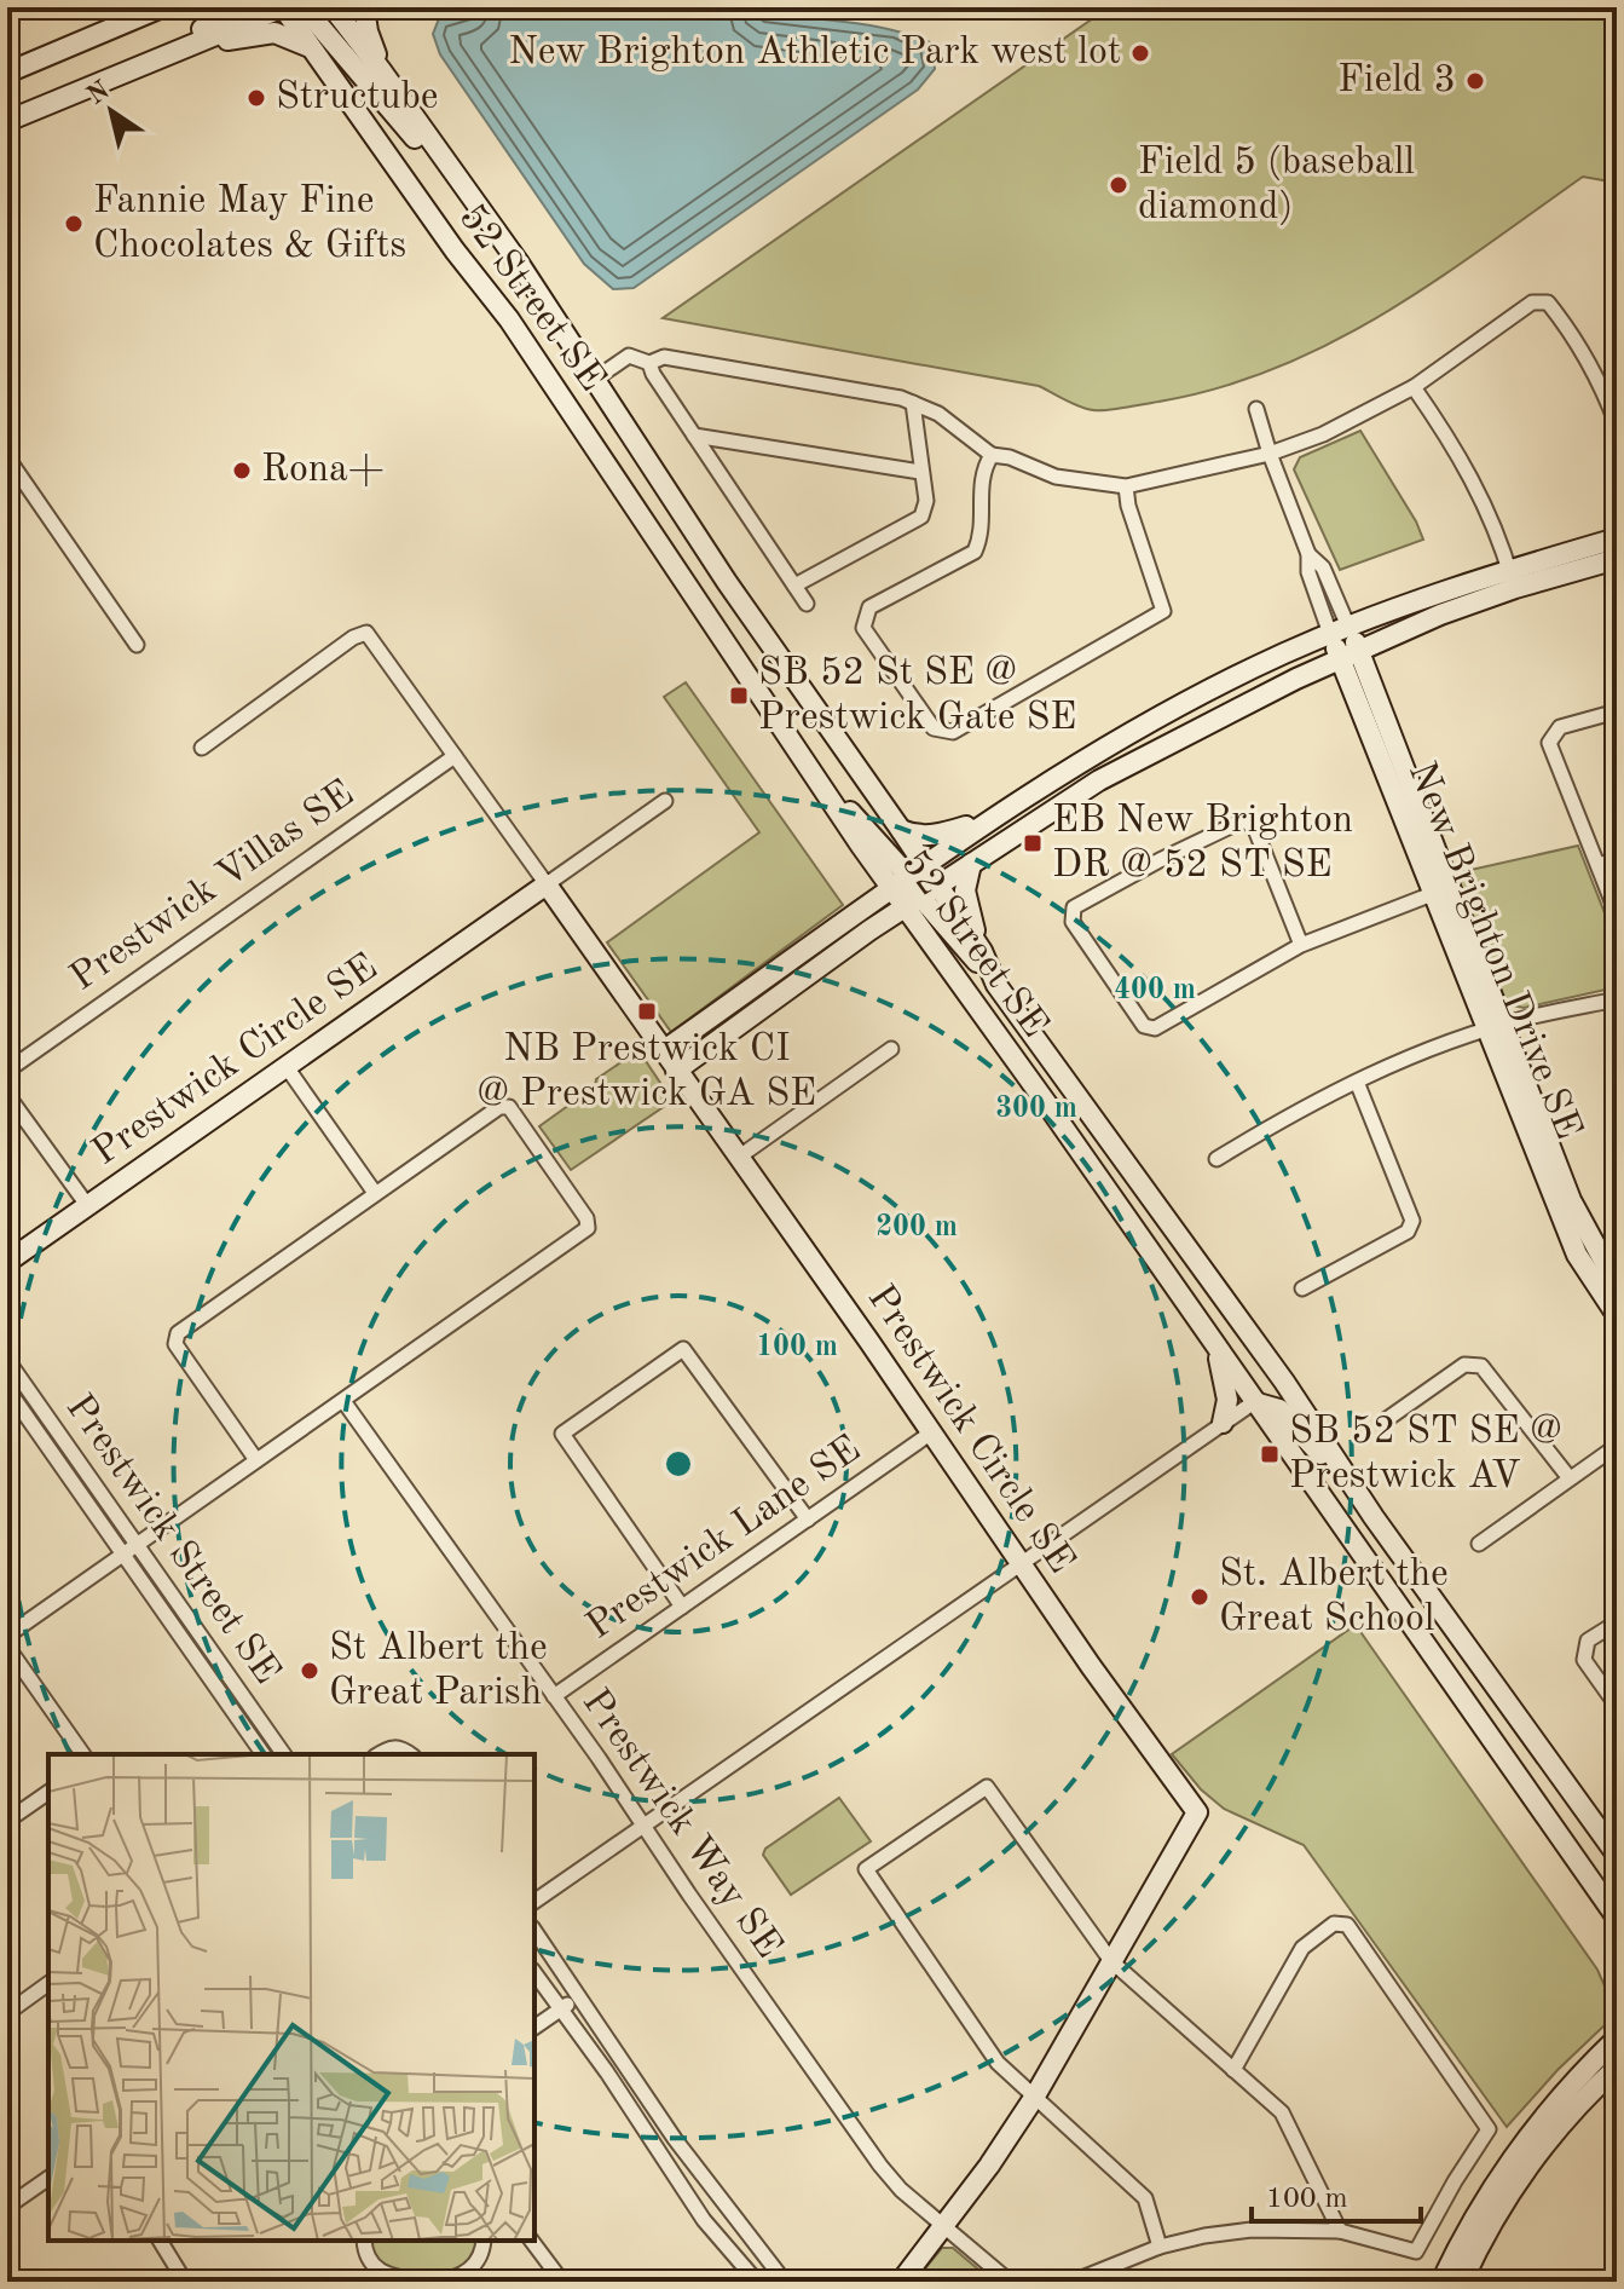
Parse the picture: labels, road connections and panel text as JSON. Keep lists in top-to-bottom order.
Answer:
{
  "streets": {
    "main road": ["52 Street SE", "New Brighton Drive SE", "Prestwick Circle SE"],
    "street": [
      "Prestwick Villas SE",
      "Prestwick Lane SE",
      "Prestwick Street SE",
      "Prestwick Way SE"
    ]
  },
  "crossings": [
    ["Prestwick Circle SE", "Prestwick Lane SE"],
    ["Prestwick Circle SE", "Prestwick Way SE"],
    ["Prestwick Lane SE", "Prestwick Way SE"]
  ],
  "places": {
    "other": [
      "New Brighton Athletic Park west lot",
      "Field 3",
      "Structube",
      "Field 5 (baseball diamond)",
      "Fannie May Fine Chocolates & Gifts",
      "Rona+",
      "St. Albert the Great School",
      "St Albert the Great Parish"
    ],
    "transit": [
      "SB 52 St SE @ Prestwick Gate SE",
      "EB New Brighton DR @ 52 ST SE",
      "NB Prestwick CI @ Prestwick GA SE",
      "SB 52 ST SE @ Prestwick AV"
    ]
  },
  "scale_bar": "100 m",
  "north": "top left",
  "rings": [
    "400 m",
    "300 m",
    "200 m",
    "100 m"
  ]
}
